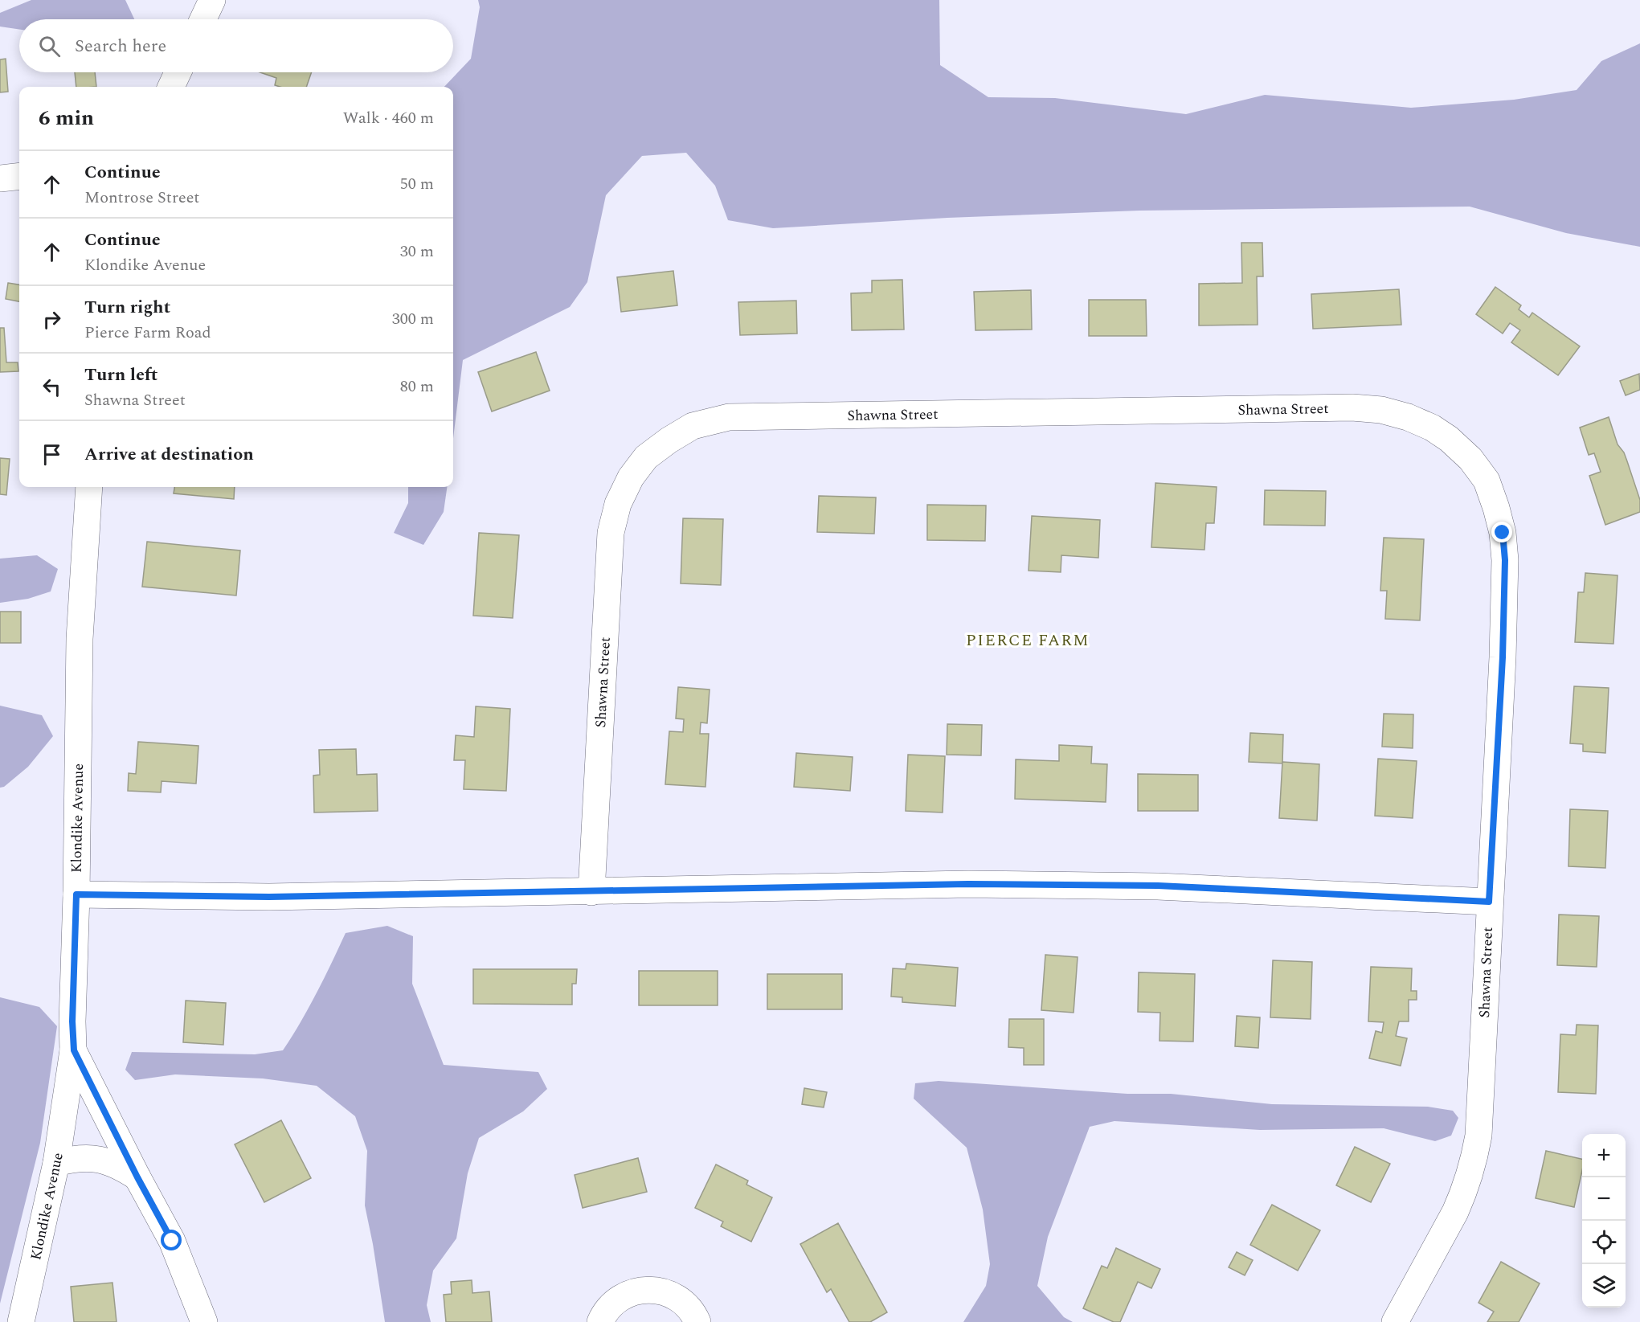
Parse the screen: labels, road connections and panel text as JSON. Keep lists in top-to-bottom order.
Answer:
{
  "streets": {
    "street": ["Shawna Street", "Klondike Avenue"]
  },
  "districts": ["PIERCE FARM"],
  "page": {
    "search": "Search here",
    "heading": ["6 min", "Walk · 460 m"],
    "list": [
      ["Continue", "Montrose Street", "50 m"],
      ["Continue", "Klondike Avenue", "30 m"],
      ["Turn right", "Pierce Farm Road", "300 m"],
      ["Turn left", "Shawna Street", "80 m"],
      "Arrive at destination"
    ],
    "map_buttons": ["+", "−"]
  }
}
